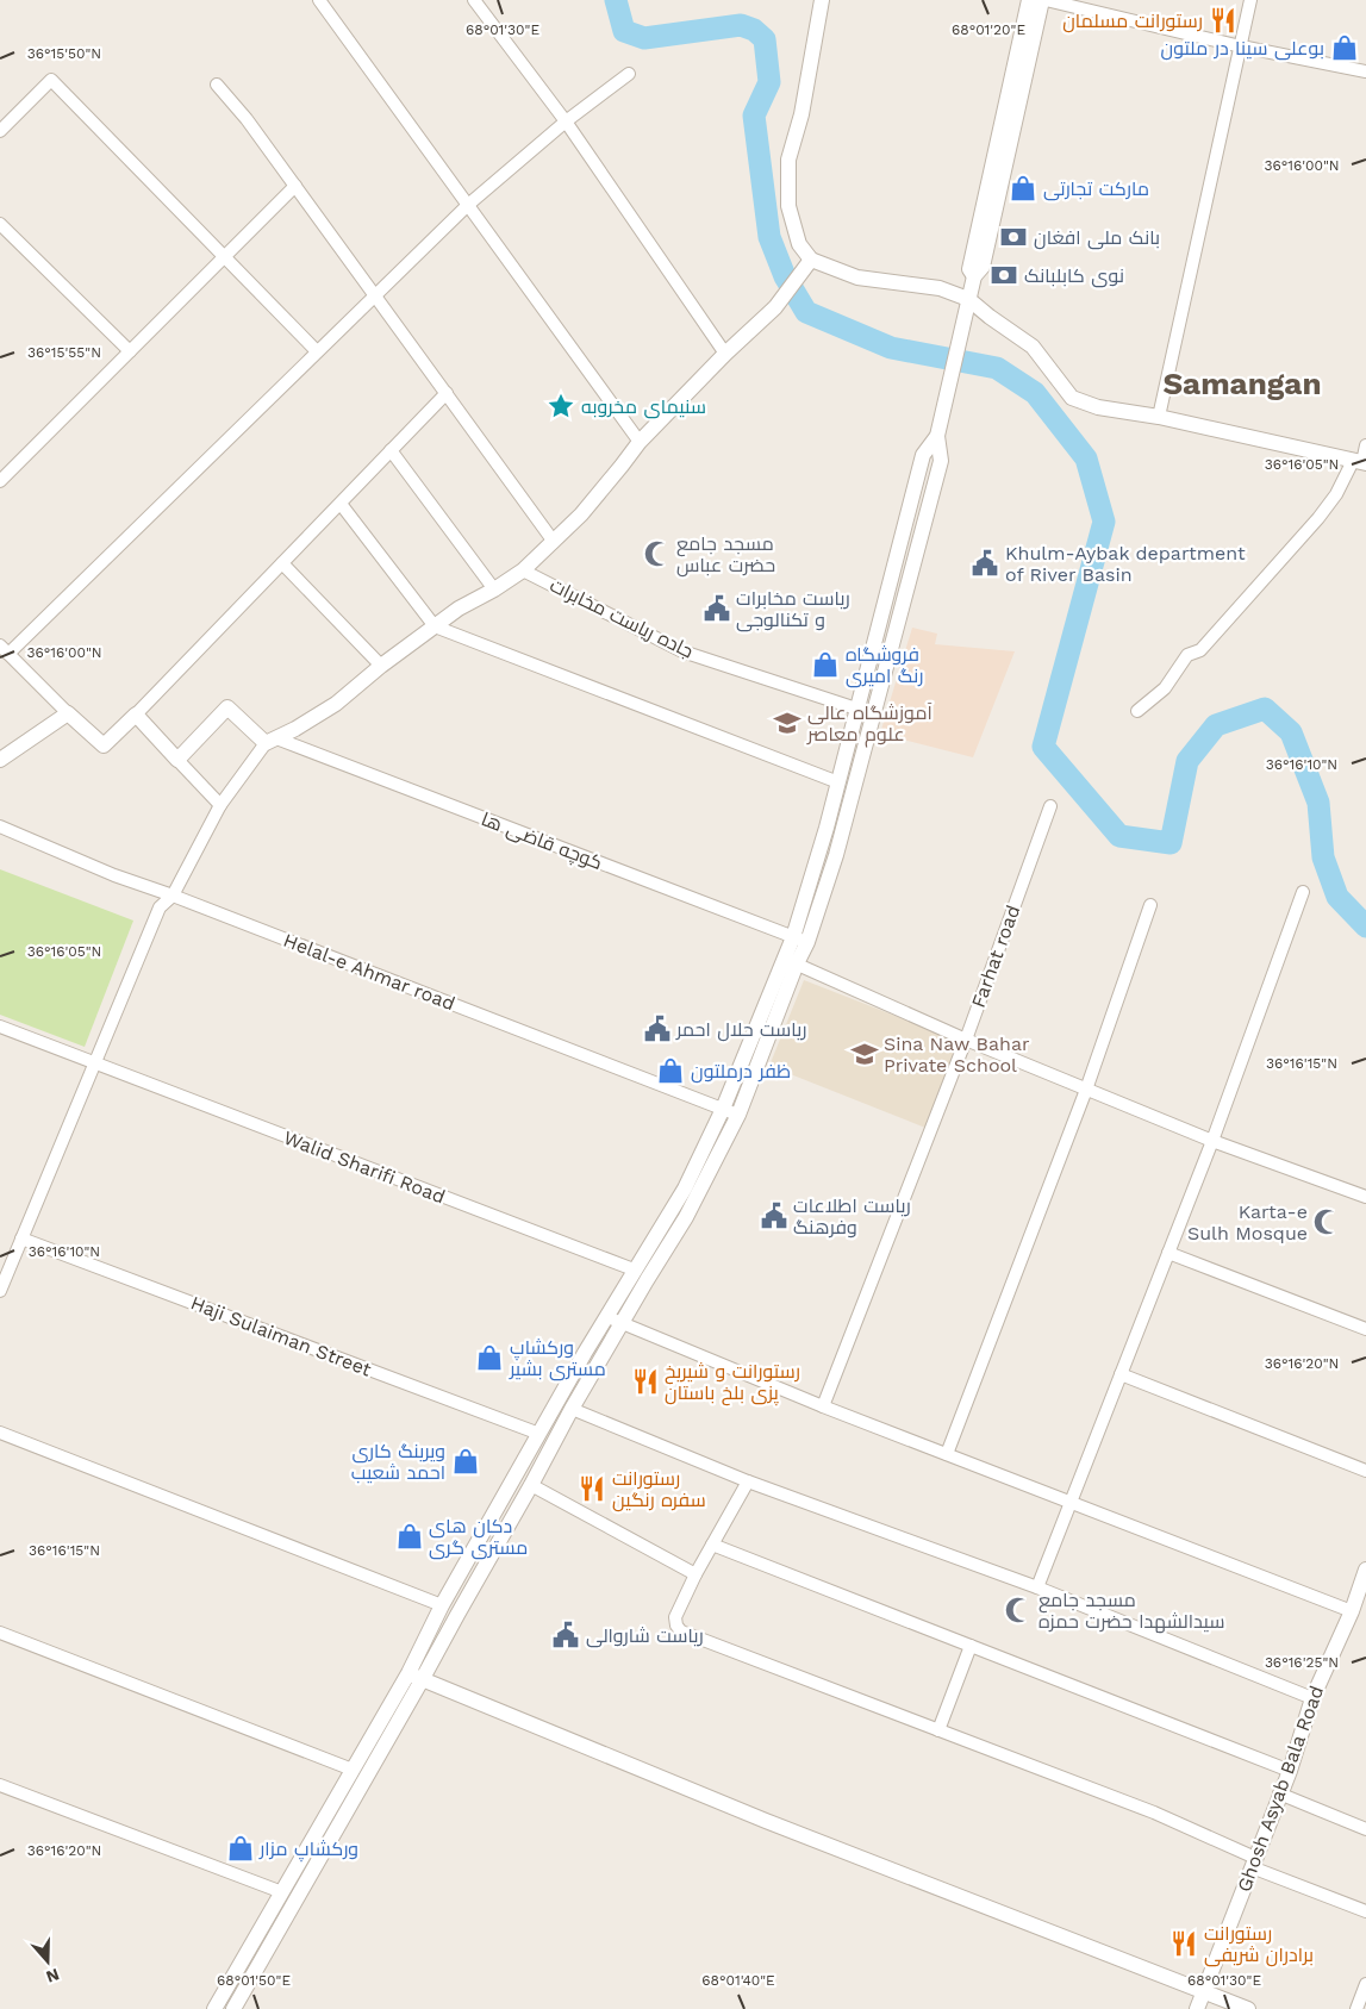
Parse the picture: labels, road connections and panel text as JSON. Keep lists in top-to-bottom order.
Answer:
{
  "streets": {
    "street": [
      "جاده ریاست مخابرات",
      "کوچه قاضی ها",
      "Farhat road",
      "Helal-e Ahmar road",
      "Walid Sharifi Road",
      "Haji Sulaiman Street",
      "Ghosh Asyab Bala Road"
    ]
  },
  "districts": ["Samangan"],
  "places": {
    "restaurant": [
      "رستورانت مسلمان",
      "رستورانت و شیریخ پزی بلخ باستان",
      "رستورانت سفره رنگین",
      "رستورانت برادران شریفی"
    ],
    "shop": [
      "بوعلی سینا در ملتون",
      "مارکت تجارتی",
      "فروشگاه رنگ امیری",
      "ظفر درملتون",
      "ورکشاپ مستری بشیر",
      "ویرینگ کاری احمد شعیب",
      "دکان های مستری گری",
      "ورکشاپ مزار"
    ],
    "bank": ["بانک ملی افغان", "نوی کابلبانک"],
    "place": ["سنیمای مخروبه"],
    "mosque": ["مسجد جامع حضرت عباس", "Karta-e Sulh Mosque", "مسجد جامع سیدالشهدا حضرت حمزه"],
    "public building": [
      "Khulm-Aybak department of River Basin",
      "ریاست مخابرات و تکنالوجی",
      "ریاست حلال احمر",
      "ریاست اطلاعات وفرهنگ",
      "ریاست شاروالی"
    ],
    "school or university": ["آموزشگاه عالی علوم معاصر", "Sina Naw Bahar Private School"]
  },
  "north": "bottom",
  "coordinates": [
    "68°01'30\"E",
    "68°01'20\"E",
    "36°15'50\"N",
    "36°16'00\"N",
    "36°15'55\"N",
    "36°16'05\"N",
    "36°16'10\"N",
    "36°16'15\"N",
    "36°16'20\"N",
    "36°16'25\"N",
    "68°01'50\"E",
    "68°01'40\"E"
  ]
}
